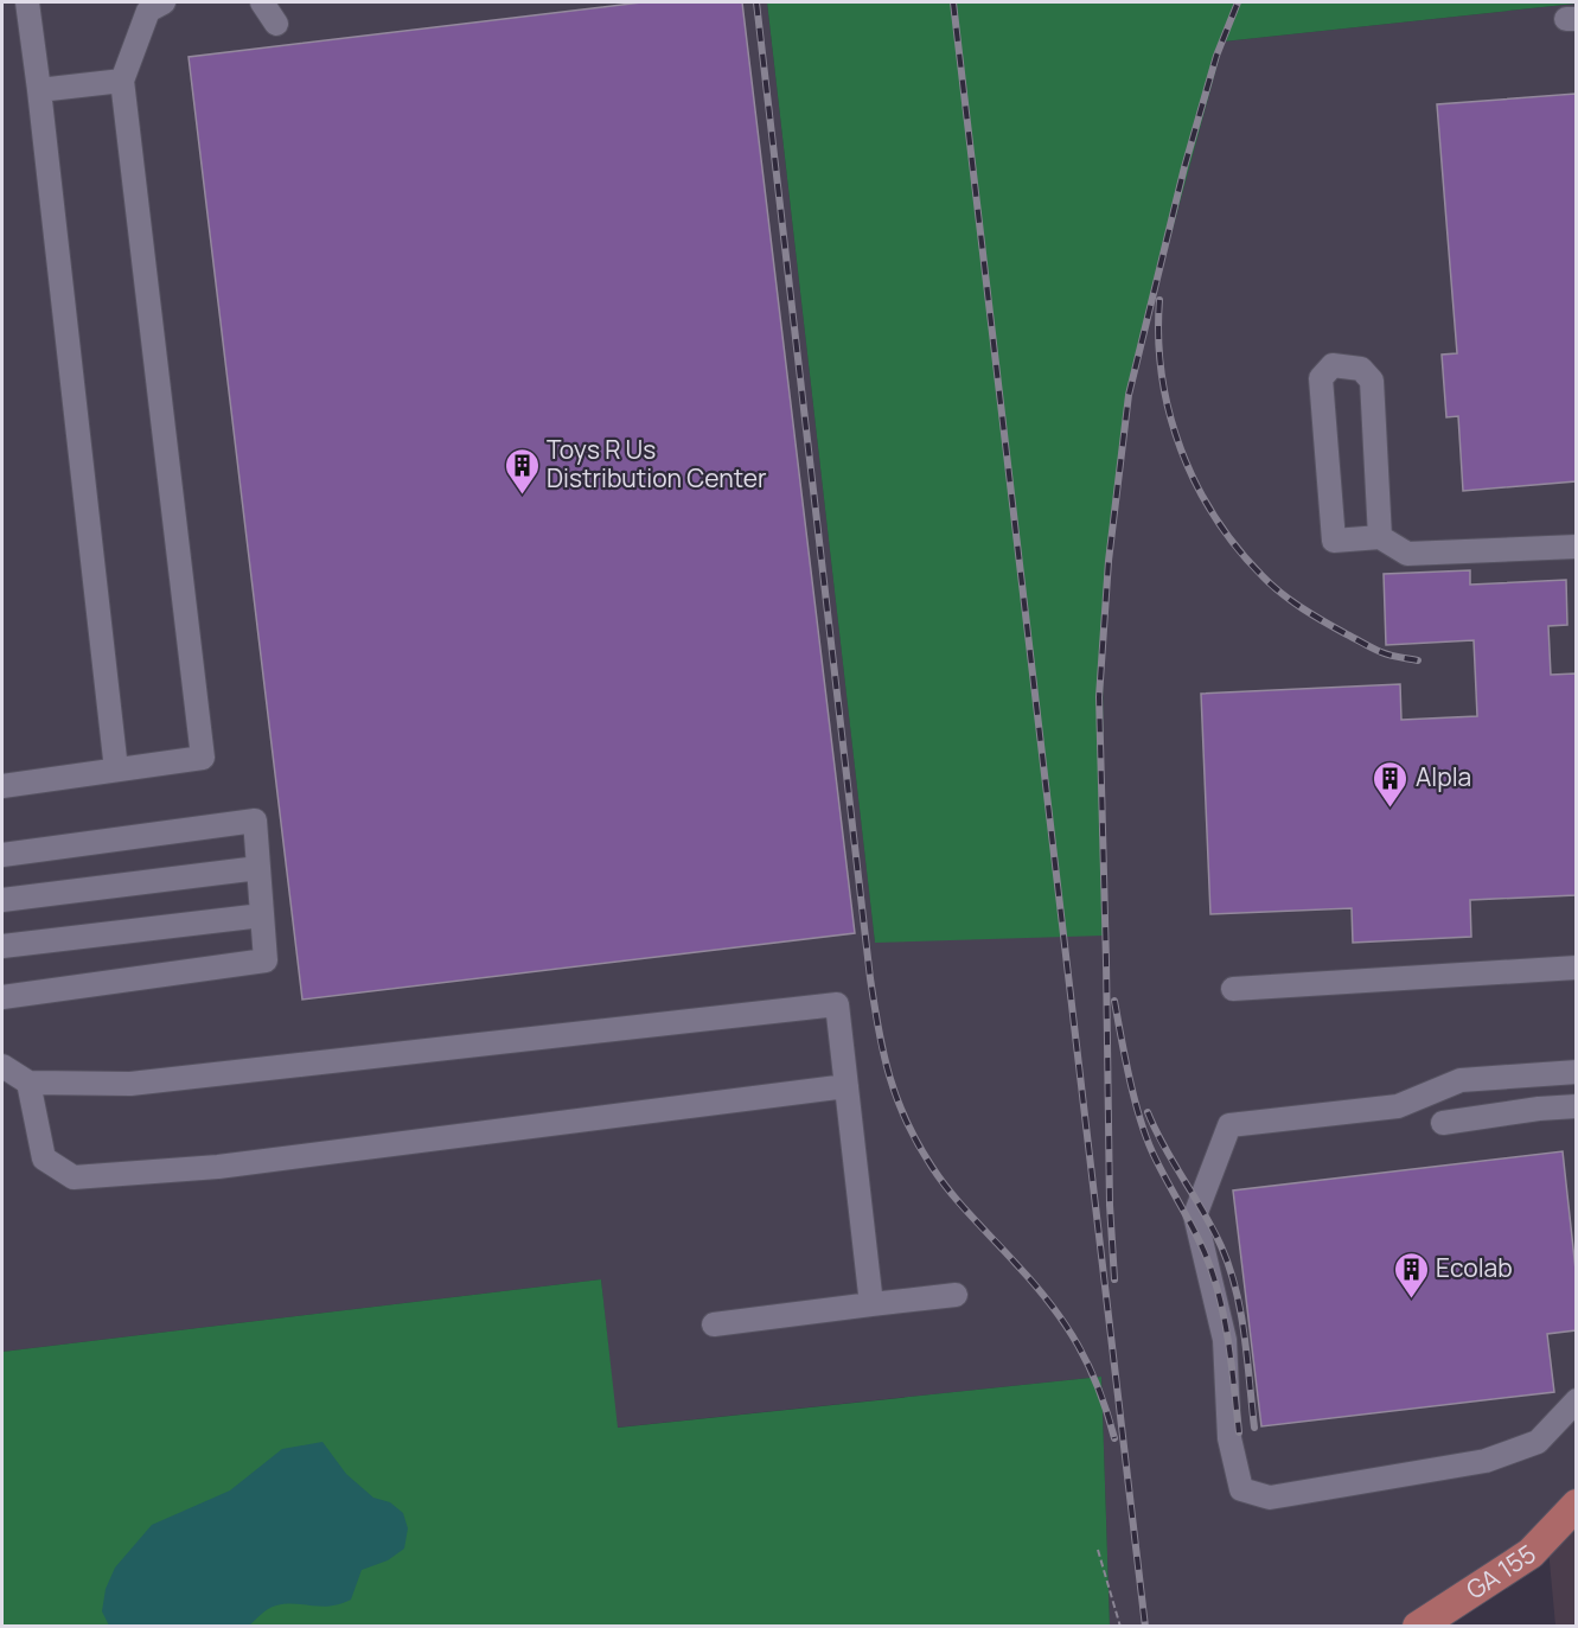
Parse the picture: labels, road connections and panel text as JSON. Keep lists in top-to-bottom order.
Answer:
{
  "streets": {
    "main road": ["GA 155"]
  },
  "places": {
    "building": ["Toys R Us Distribution Center", "Alpla", "Ecolab"]
  }
}
